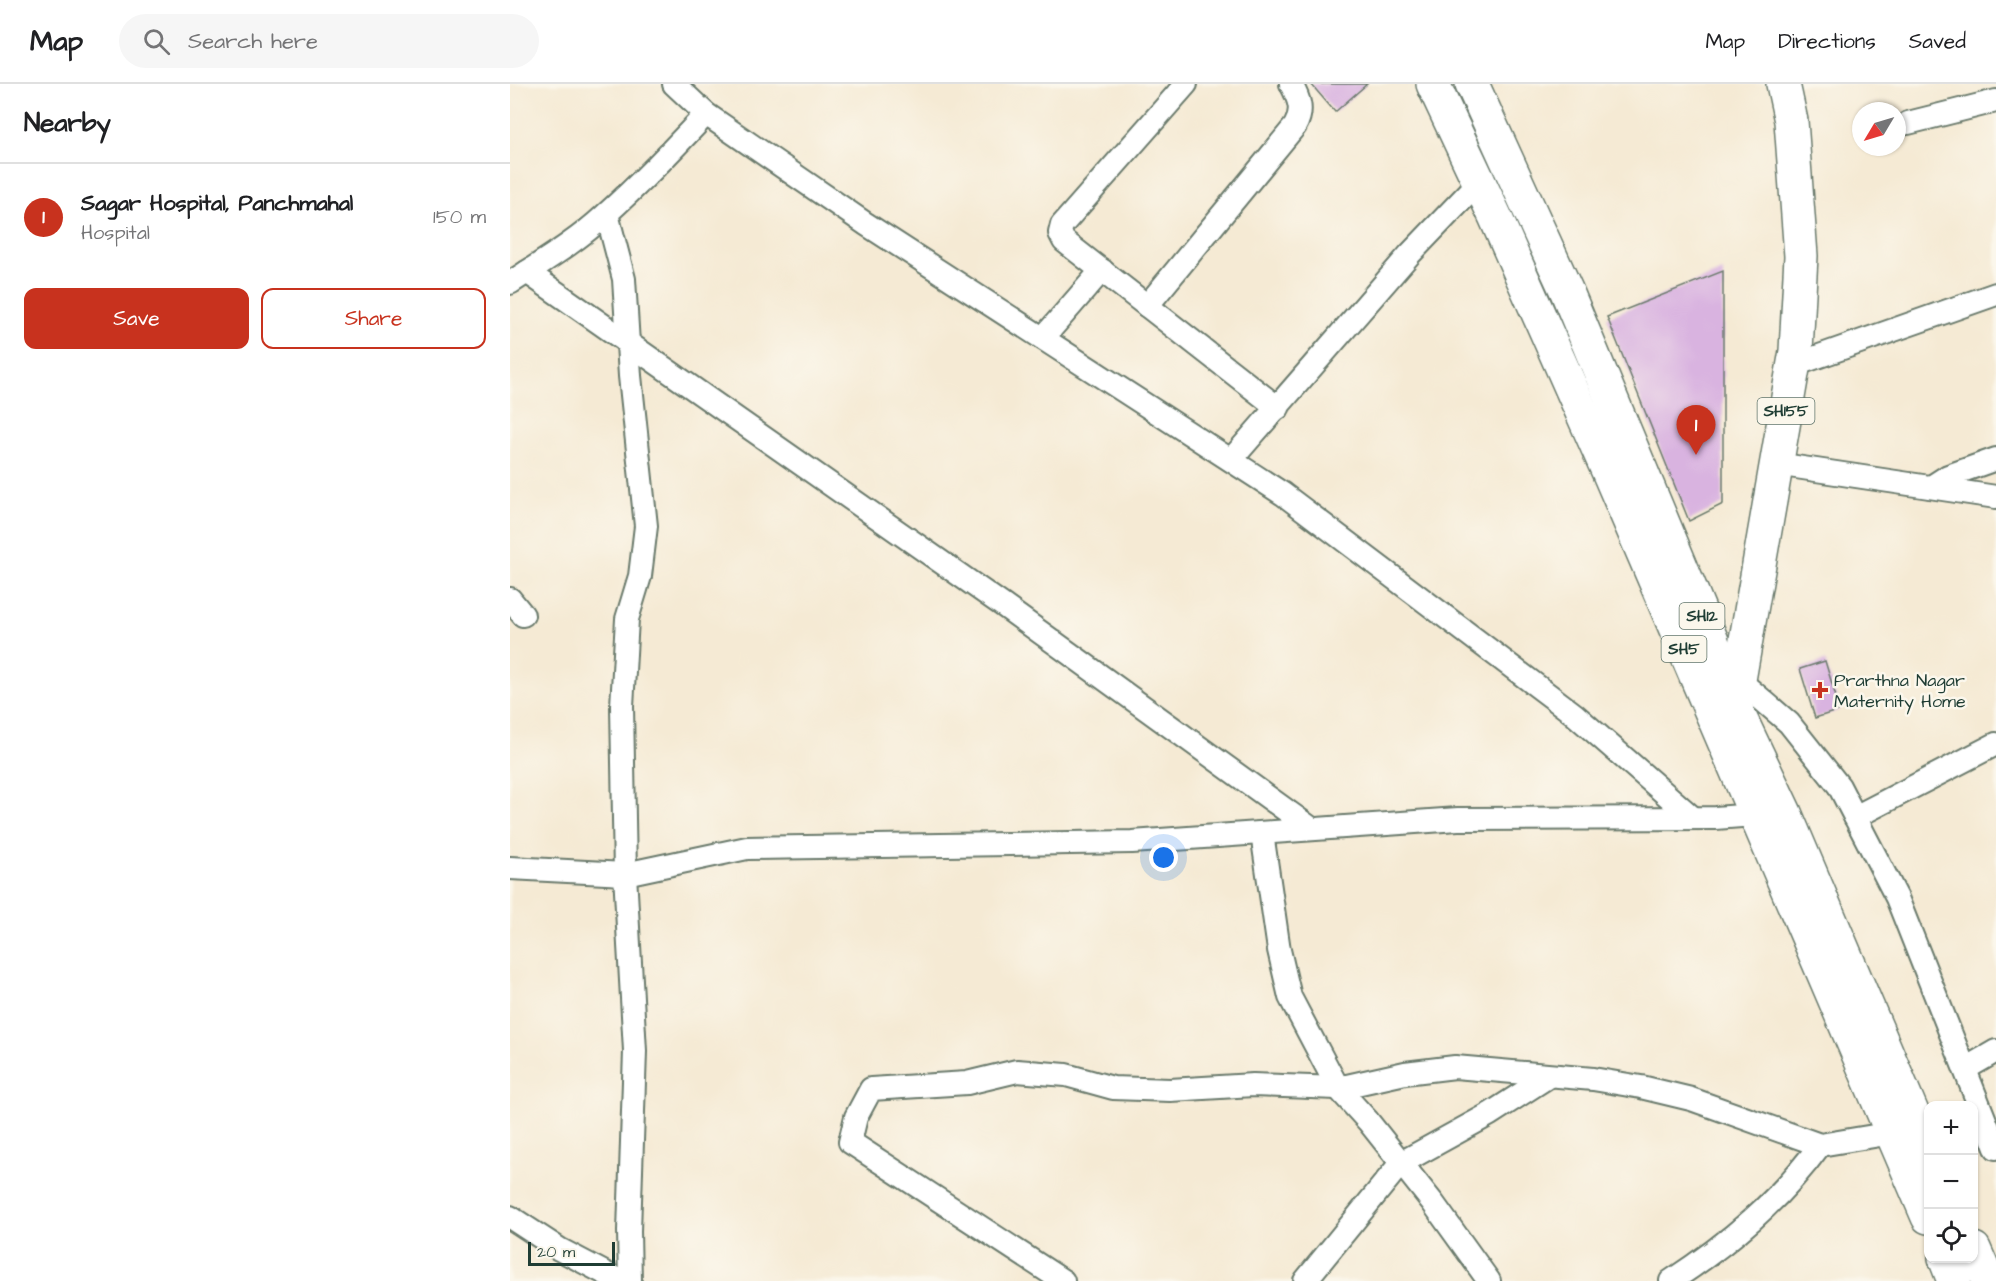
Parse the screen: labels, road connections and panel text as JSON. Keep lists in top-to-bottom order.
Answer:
{
  "streets": {
    "main road": ["SH155", "SH12", "SH5"]
  },
  "crossings": [
    ["SH155", "SH12"],
    ["SH155", "SH5"],
    ["SH12", "SH5"]
  ],
  "places": {
    "health": ["Prarthna Nagar Maternity Home"]
  },
  "scale_bar": "20 m",
  "north": "bottom left",
  "page": {
    "header": "Map",
    "search": "Search here",
    "nav": ["Map", "Directions", "Saved"],
    "heading": "Nearby",
    "list": [
      {
        "mark": "1",
        "name": "Sagar Hospital, Panchmahal",
        "note": "Hospital",
        "value": "150 m"
      }
    ],
    "buttons": ["Save", "Share"],
    "pins": "1",
    "map_buttons": ["+", "−"],
    "scale": "20 m"
  }
}
